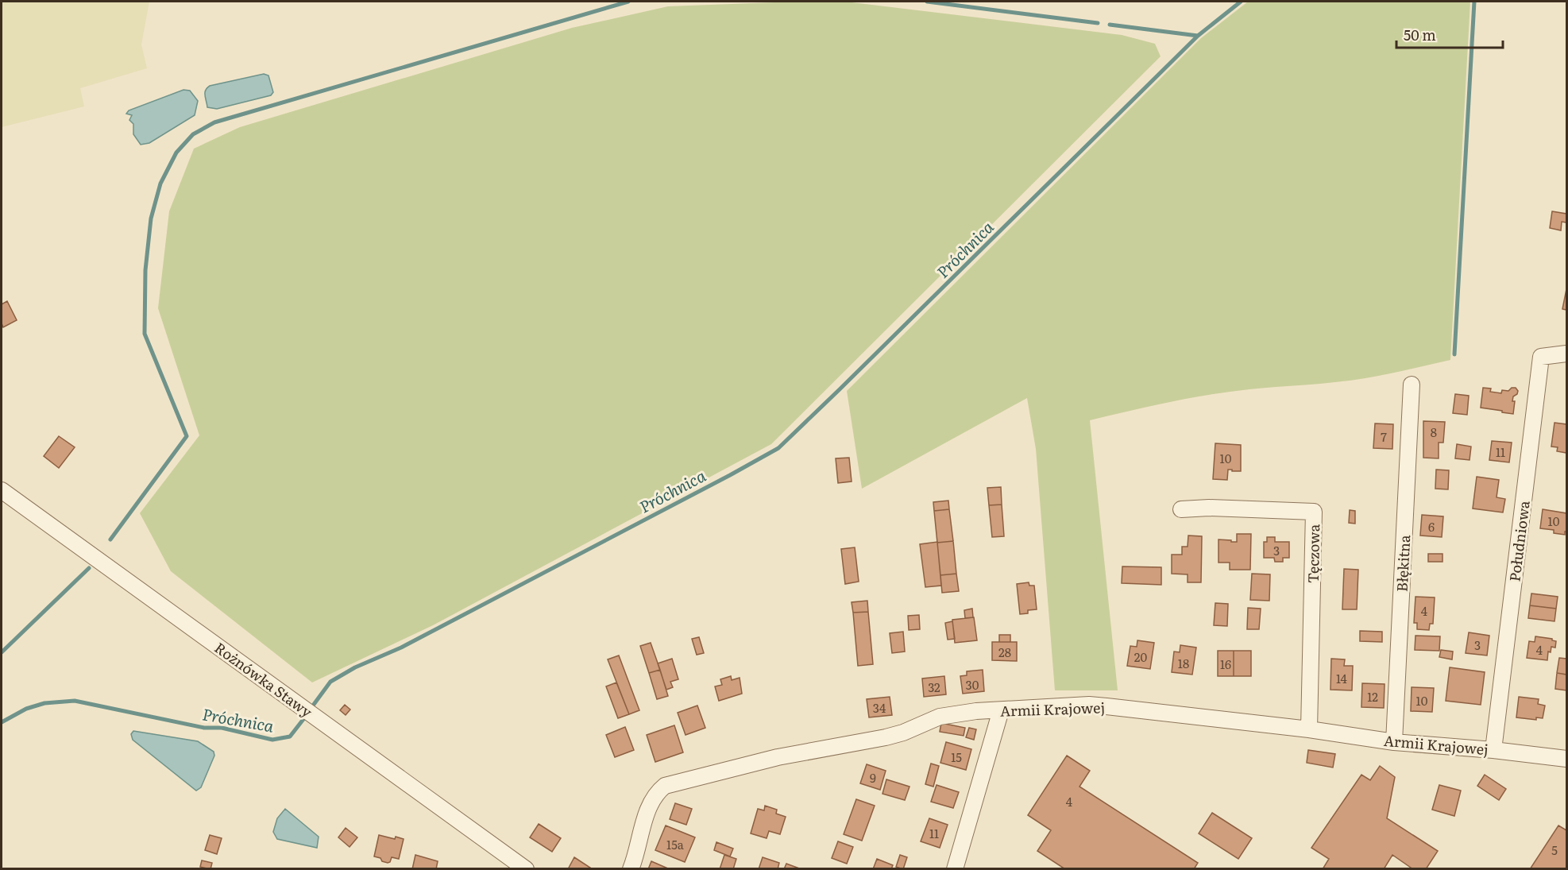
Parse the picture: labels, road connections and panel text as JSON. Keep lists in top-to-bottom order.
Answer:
{
  "streets": {
    "street": [
      "Południowa",
      "Tęczowa",
      "Błękitna",
      "Rożnówka Stawy",
      "Armii Krajowej"
    ]
  },
  "crossings": [
    ["Południowa", "Armii Krajowej"],
    ["Tęczowa", "Armii Krajowej"],
    ["Błękitna", "Armii Krajowej"]
  ],
  "water": ["Próchnica"],
  "house_numbers": [
    "8",
    "7",
    "11",
    "10",
    "10",
    "6",
    "3",
    "4",
    "3",
    "4",
    "28",
    "20",
    "18",
    "16",
    "14",
    "30",
    "32",
    "12",
    "10",
    "34",
    "15",
    "9",
    "4",
    "11",
    "15a",
    "5"
  ],
  "scale_bar": "50 m"
}
